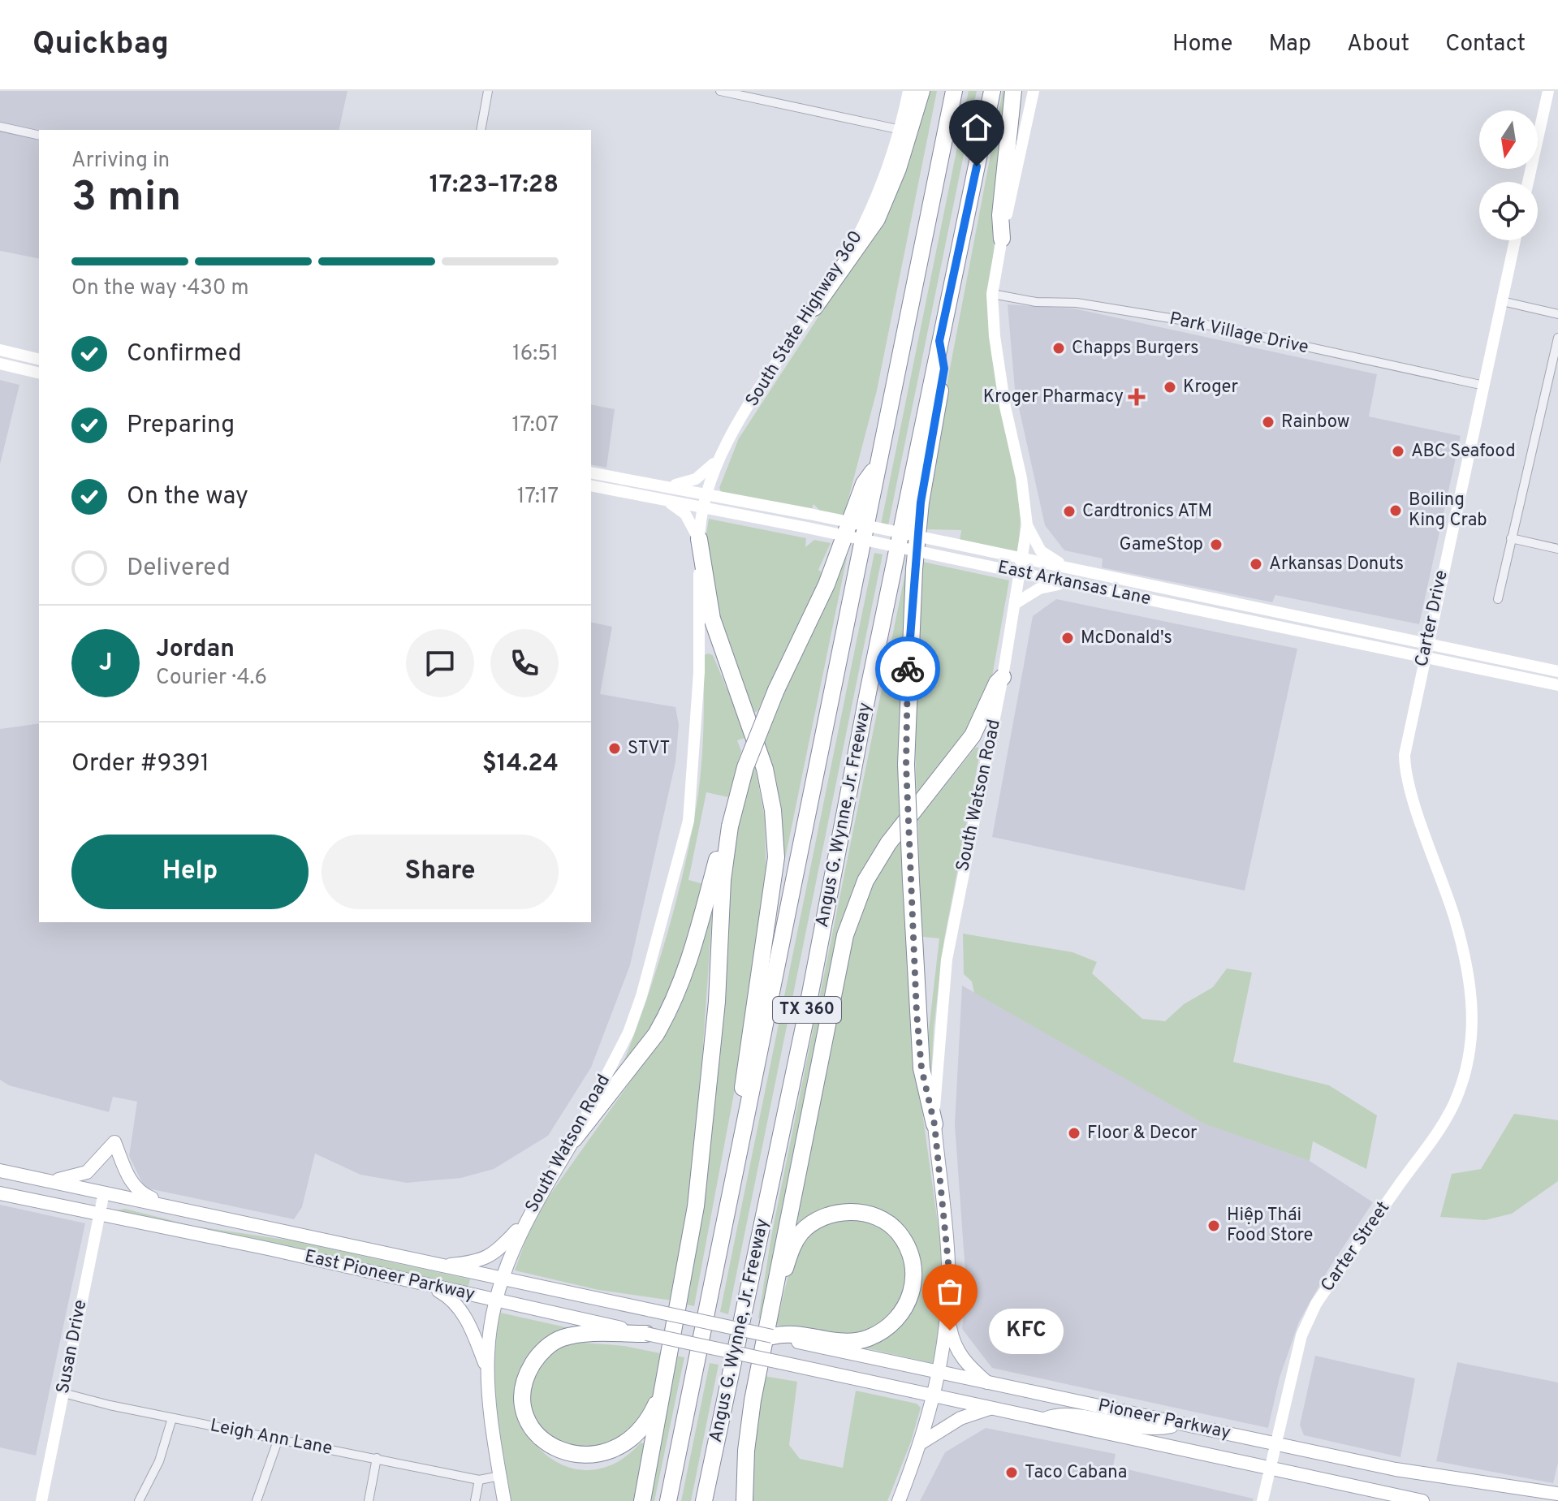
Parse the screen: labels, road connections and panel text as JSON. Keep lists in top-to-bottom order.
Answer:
{
  "streets": {
    "highway": ["Angus G. Wynne, Jr. Freeway", "TX 360"],
    "main road": [
      "South State Highway 360",
      "East Arkansas Lane",
      "Carter Drive",
      "South Watson Road",
      "Carter Street",
      "East Pioneer Parkway",
      "Susan Drive",
      "Pioneer Parkway"
    ],
    "street": ["Park Village Drive", "Leigh Ann Lane"]
  },
  "crossings": [
    ["South State Highway 360", "East Arkansas Lane"],
    ["South State Highway 360", "South Watson Road"],
    ["Park Village Drive", "Carter Drive"],
    ["Park Village Drive", "South Watson Road"],
    ["East Arkansas Lane", "Carter Drive"],
    ["East Arkansas Lane", "South Watson Road"],
    ["Carter Drive", "Carter Street"],
    ["South Watson Road", "East Pioneer Parkway"],
    ["South Watson Road", "Pioneer Parkway"],
    ["Carter Street", "Pioneer Parkway"],
    ["East Pioneer Parkway", "Susan Drive"],
    ["East Pioneer Parkway", "Pioneer Parkway"],
    ["Susan Drive", "Leigh Ann Lane"]
  ],
  "places": {
    "other": [
      "Chapps Burgers",
      "Kroger",
      "Rainbow",
      "ABC Seafood",
      "Boiling King Crab",
      "Cardtronics ATM",
      "GameStop",
      "Arkansas Donuts",
      "McDonald's",
      "STVT",
      "Floor & Decor",
      "Hiệp Thái Food Store",
      "KFC",
      "Taco Cabana"
    ],
    "health": ["Kroger Pharmacy"]
  },
  "north": "bottom",
  "page": {
    "header": "Quickbag",
    "nav": [
      "Home",
      "Map",
      "About",
      "Contact"
    ],
    "heading": ["3 min", "Arriving in", "17:23–17:28"],
    "panel": [
      "Jordan",
      "Courier · 4.6",
      "Order #9391",
      "$14.24"
    ],
    "bar": "On the way · 430 m",
    "list": [
      ["Confirmed", "16:51"],
      ["Preparing", "17:07"],
      ["On the way", "17:17"],
      "Delivered"
    ],
    "round": "J",
    "buttons": ["Help", "Share"],
    "bubble": "KFC"
  }
}
